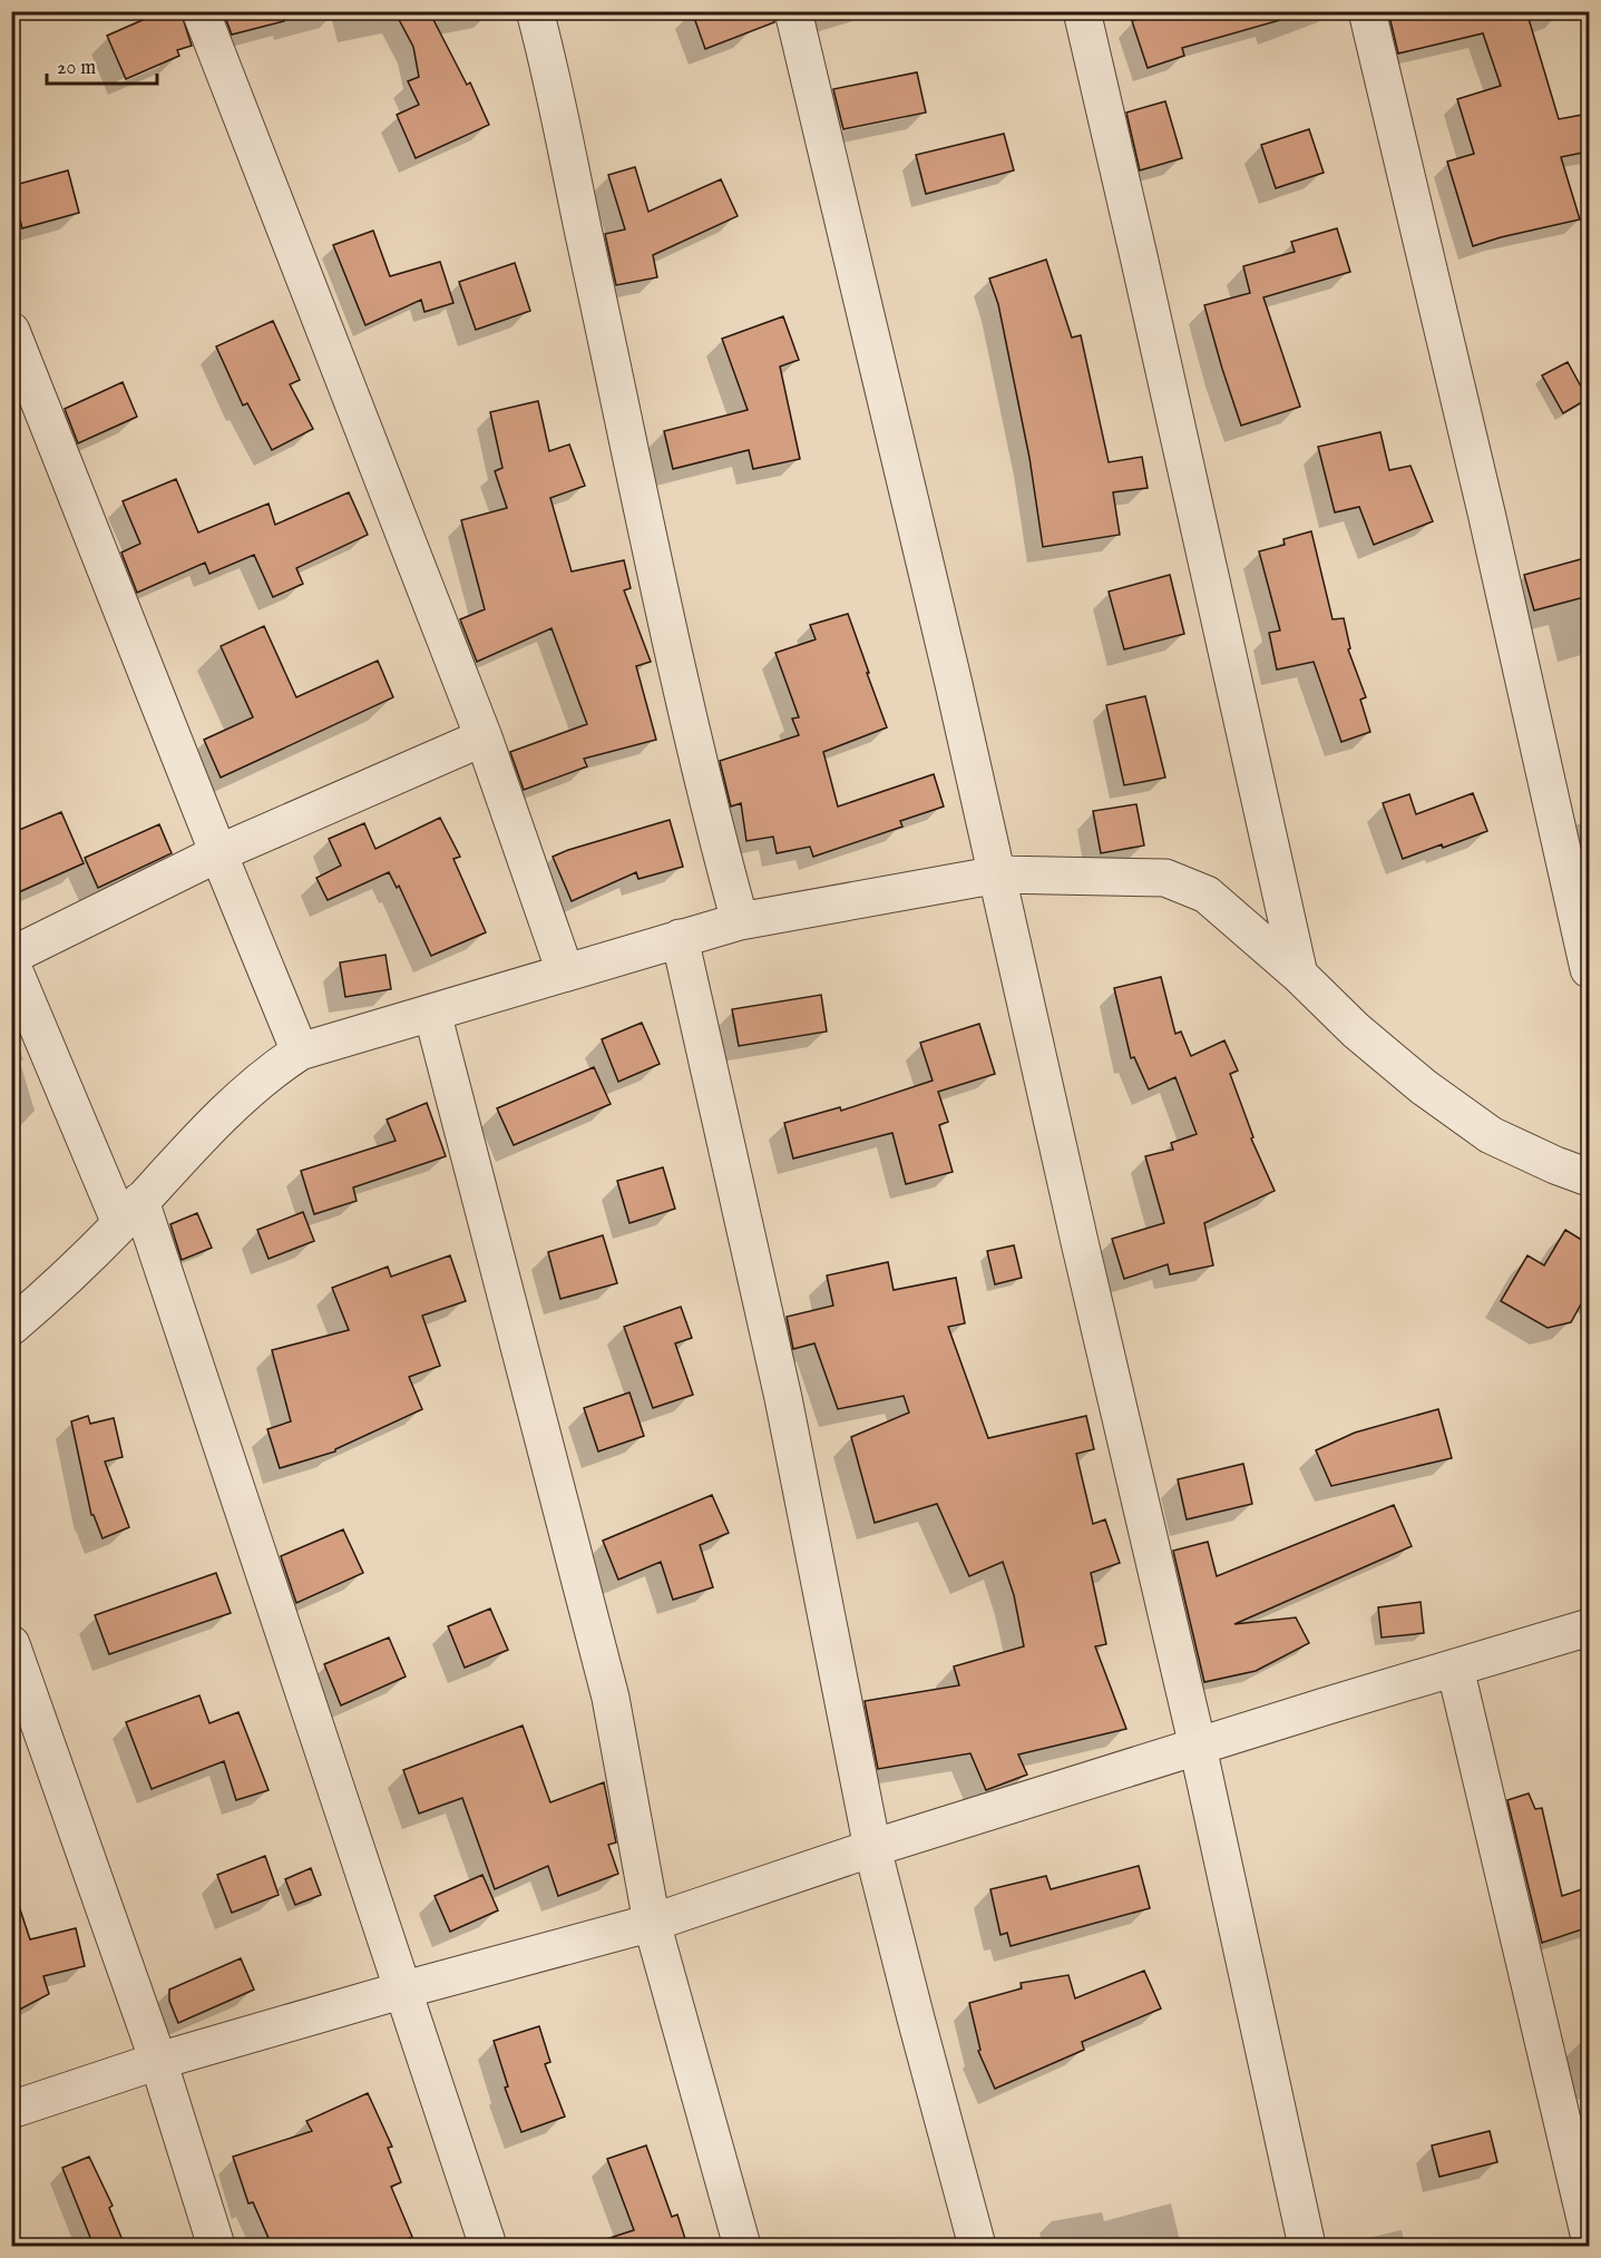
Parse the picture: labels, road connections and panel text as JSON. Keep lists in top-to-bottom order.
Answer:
{
  "scale_bar": "20 m"
}
